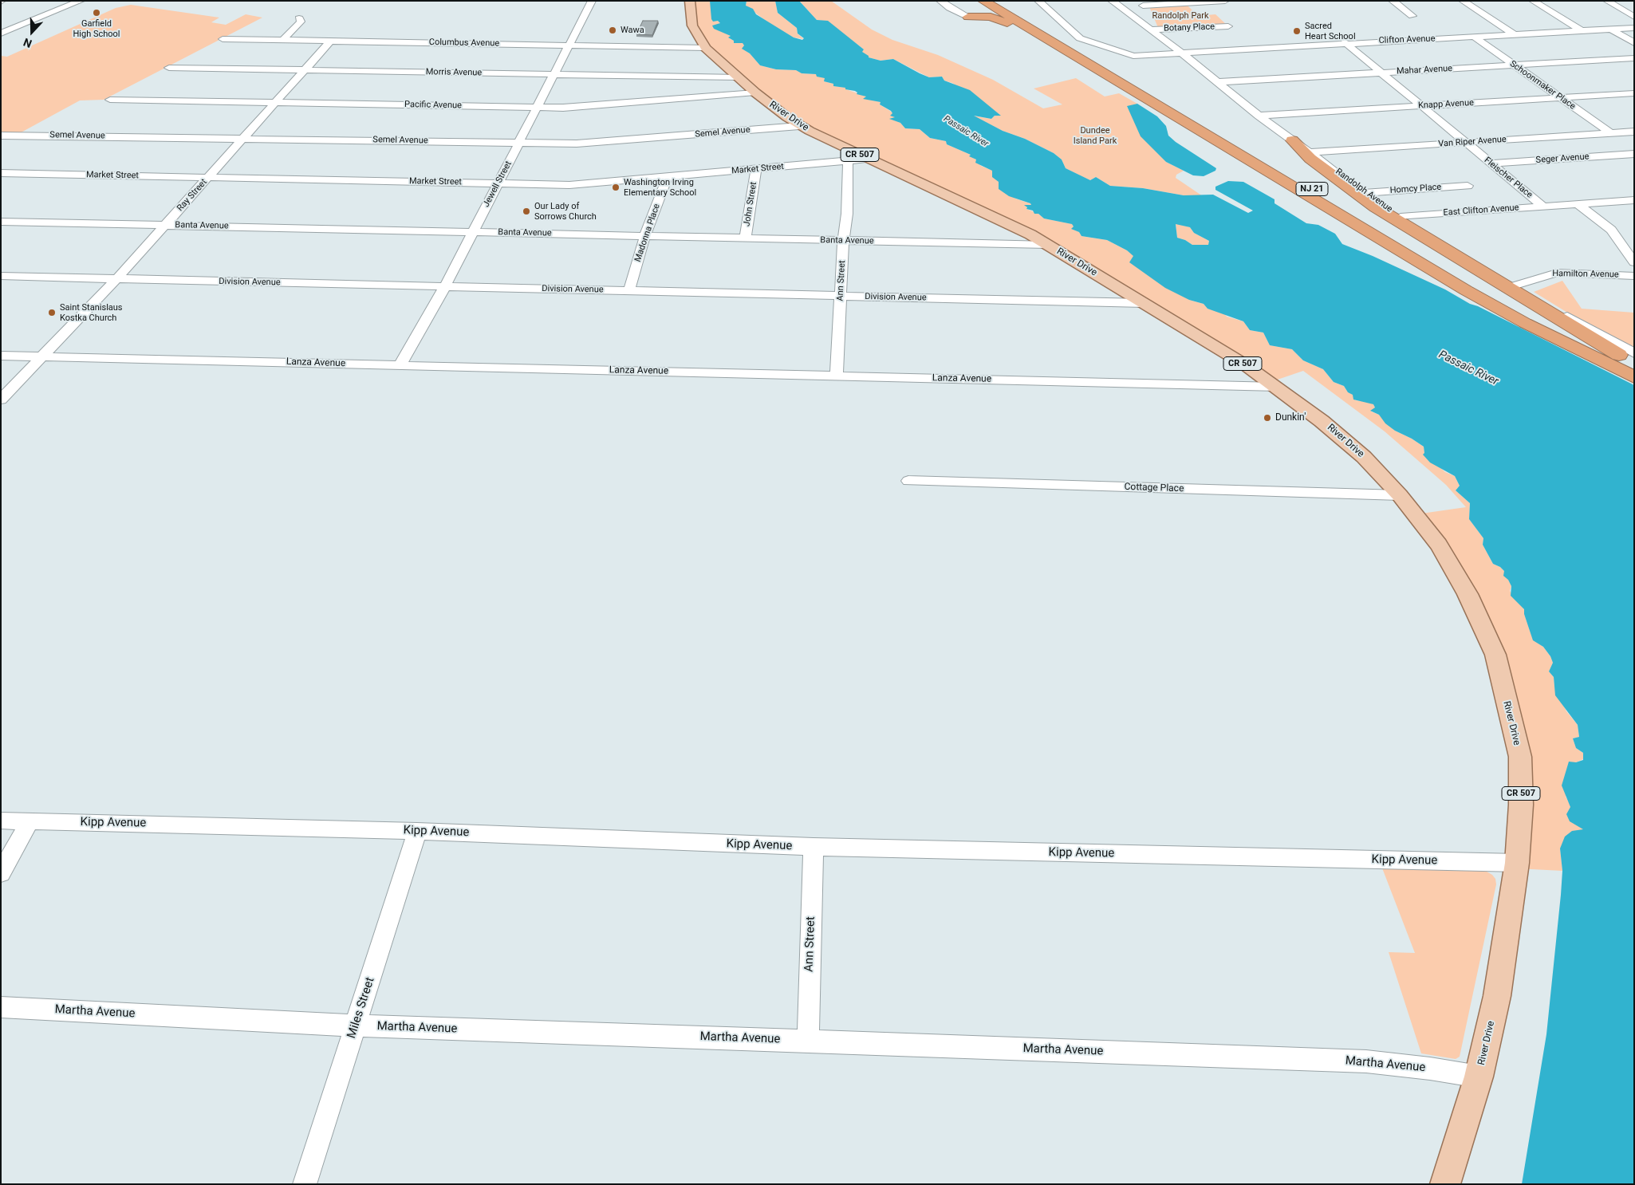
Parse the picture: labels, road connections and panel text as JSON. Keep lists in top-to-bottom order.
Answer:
{
  "streets": {
    "highway": ["NJ 21"],
    "main road": ["River Drive", "CR 507"],
    "street": [
      "Botany Place",
      "Clifton Avenue",
      "Columbus Avenue",
      "Mahar Avenue",
      "Morris Avenue",
      "Schoonmaker Place",
      "Knapp Avenue",
      "Pacific Avenue",
      "Semel Avenue",
      "Van Riper Avenue",
      "Seger Avenue",
      "Market Street",
      "Fleischer Place",
      "Jewell Street",
      "Homcy Place",
      "Randolph Avenue",
      "Ray Street",
      "John Street",
      "East Clifton Avenue",
      "Banta Avenue",
      "Madonna Place",
      "Hamilton Avenue",
      "Ann Street",
      "Division Avenue",
      "Lanza Avenue",
      "Cottage Place",
      "Kipp Avenue",
      "Miles Street",
      "Martha Avenue"
    ]
  },
  "crossings": [
    ["Botany Place", "Randolph Avenue"],
    ["Clifton Avenue", "Schoonmaker Place"],
    ["Clifton Avenue", "Fleischer Place"],
    ["Clifton Avenue", "Randolph Avenue"],
    ["Columbus Avenue", "River Drive"],
    ["Columbus Avenue", "Jewell Street"],
    ["Columbus Avenue", "Ray Street"],
    ["Mahar Avenue", "Schoonmaker Place"],
    ["Mahar Avenue", "Fleischer Place"],
    ["Mahar Avenue", "Randolph Avenue"],
    ["Morris Avenue", "River Drive"],
    ["Morris Avenue", "Jewell Street"],
    ["Morris Avenue", "Ray Street"],
    ["Schoonmaker Place", "Knapp Avenue"],
    ["Schoonmaker Place", "Van Riper Avenue"],
    ["Knapp Avenue", "Fleischer Place"],
    ["Knapp Avenue", "Randolph Avenue"],
    ["Pacific Avenue", "River Drive"],
    ["Pacific Avenue", "Jewell Street"],
    ["Pacific Avenue", "Ray Street"],
    ["River Drive", "Semel Avenue"],
    ["River Drive", "Market Street"],
    ["River Drive", "Banta Avenue"],
    ["River Drive", "Division Avenue"],
    ["River Drive", "Lanza Avenue"],
    ["River Drive", "Cottage Place"],
    ["River Drive", "Kipp Avenue"],
    ["River Drive", "Martha Avenue"],
    ["Semel Avenue", "Jewell Street"],
    ["Semel Avenue", "Ray Street"],
    ["Van Riper Avenue", "Fleischer Place"],
    ["Van Riper Avenue", "Randolph Avenue"],
    ["Seger Avenue", "Fleischer Place"],
    ["Market Street", "Jewell Street"],
    ["Market Street", "Ray Street"],
    ["Market Street", "John Street"],
    ["Market Street", "Madonna Place"],
    ["Market Street", "Ann Street"],
    ["Fleischer Place", "East Clifton Avenue"],
    ["Jewell Street", "Banta Avenue"],
    ["Jewell Street", "Division Avenue"],
    ["Jewell Street", "Lanza Avenue"],
    ["Homcy Place", "Randolph Avenue"],
    ["Randolph Avenue", "East Clifton Avenue"],
    ["Randolph Avenue", "Hamilton Avenue"],
    ["Ray Street", "Banta Avenue"],
    ["Ray Street", "Division Avenue"],
    ["Ray Street", "Lanza Avenue"],
    ["John Street", "Banta Avenue"],
    ["Banta Avenue", "Madonna Place"],
    ["Banta Avenue", "Ann Street"],
    ["Madonna Place", "Division Avenue"],
    ["Ann Street", "Division Avenue"],
    ["Ann Street", "Lanza Avenue"],
    ["Ann Street", "Kipp Avenue"],
    ["Ann Street", "Martha Avenue"],
    ["Kipp Avenue", "Miles Street"],
    ["Miles Street", "Martha Avenue"]
  ],
  "water": ["Passaic River"],
  "parks": ["Randolph Park", "Dundee Island Park"],
  "places": [
    "Garfield High School",
    "Wawa",
    "Sacred Heart School",
    "Washington Irving Elementary School",
    "Our Lady of Sorrows Church",
    "Saint Stanislaus Kostka Church",
    "Dunkin'"
  ],
  "north": "bottom"
}
